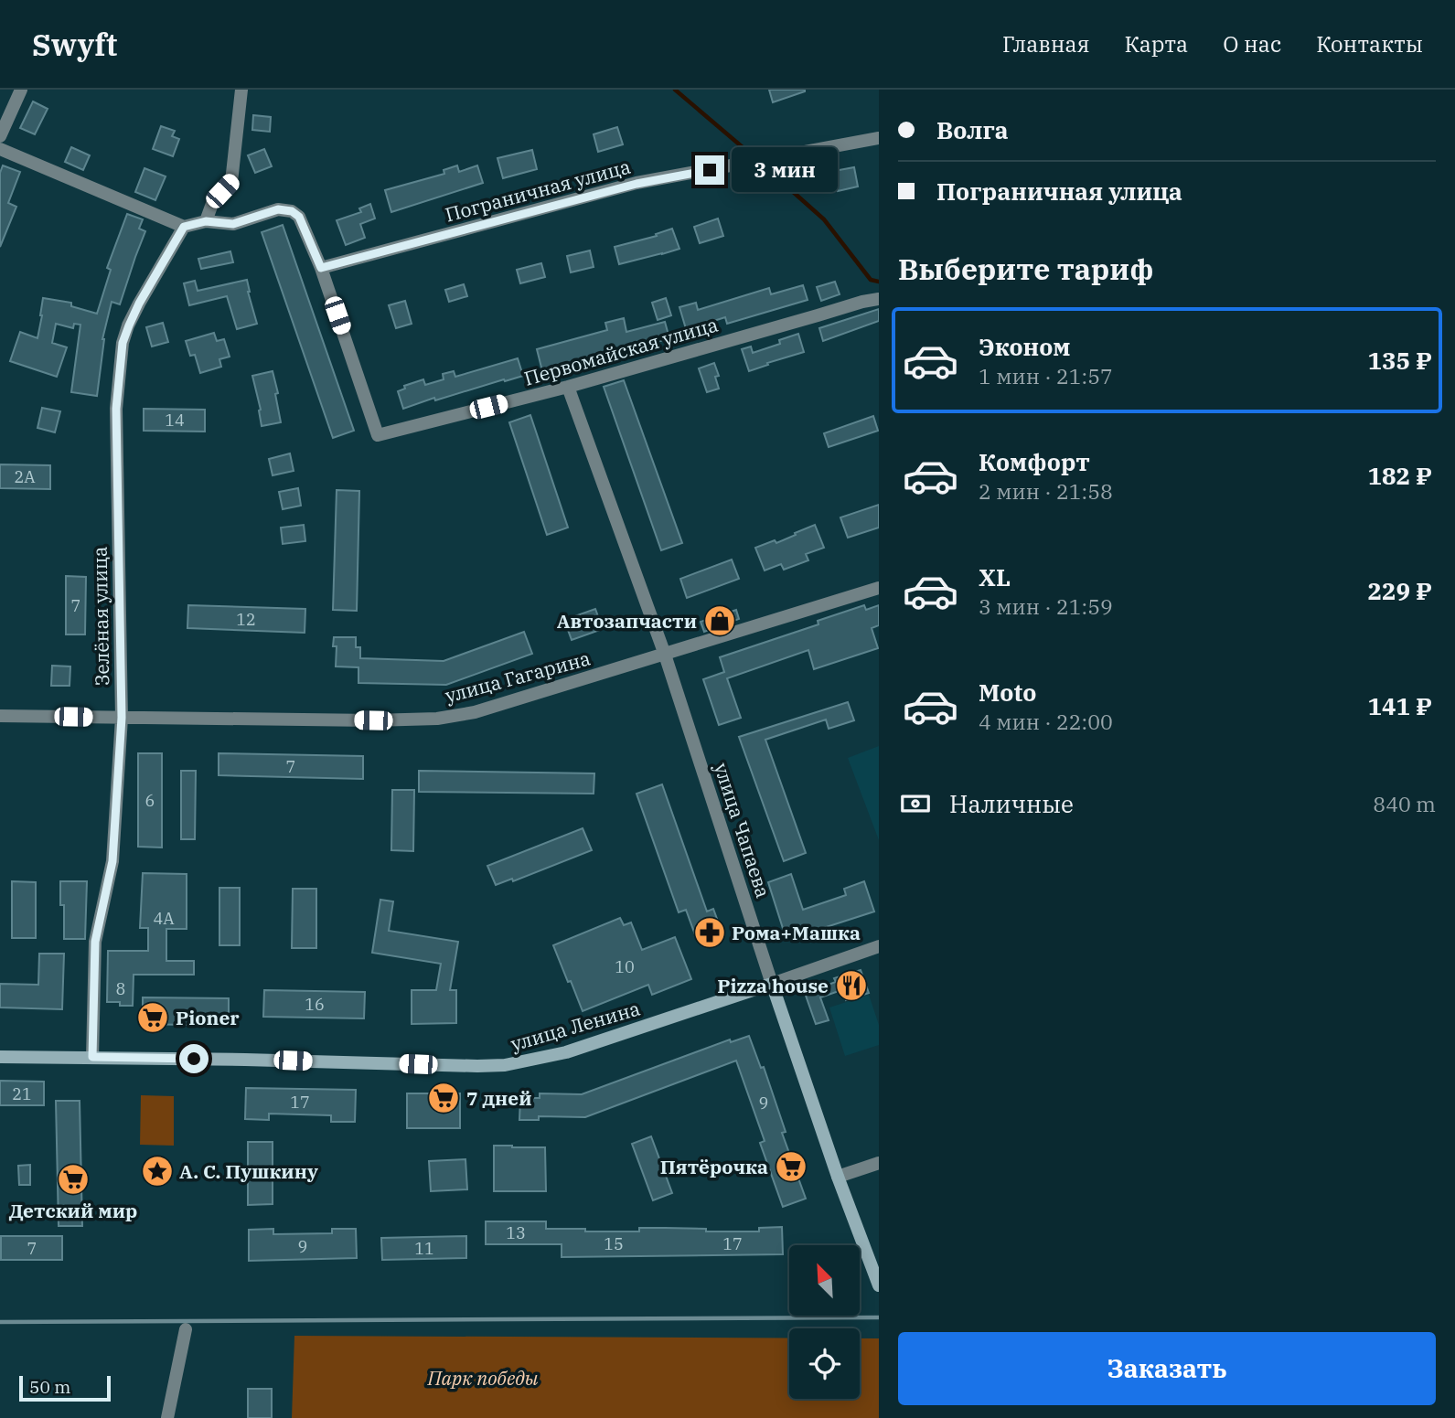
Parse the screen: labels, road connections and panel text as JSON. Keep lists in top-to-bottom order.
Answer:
{
  "streets": {
    "main road": ["улица Чапаева", "улица Ленина"],
    "street": [
      "Пограничная улица",
      "Первомайская улица",
      "Зелёная улица",
      "улица Гагарина"
    ]
  },
  "crossings": [
    ["Пограничная улица", "Первомайская улица"],
    ["Первомайская улица", "Зелёная улица"],
    ["Первомайская улица", "улица Чапаева"],
    ["Зелёная улица", "улица Гагарина"],
    ["Зелёная улица", "улица Ленина"],
    ["улица Гагарина", "улица Чапаева"],
    ["улица Чапаева", "улица Ленина"]
  ],
  "parks": ["Парк победы"],
  "places": {
    "shop": ["Автозапчасти"],
    "pharmacy": ["Рома+Машка"],
    "restaurant": ["Pizza house"],
    "supermarket": [
      "Pioner",
      "7 дней",
      "Пятёрочка",
      "Детский мир"
    ],
    "place": ["А. С. Пушкину"]
  },
  "house_numbers": [
    "14",
    "2А",
    "7",
    "12",
    "7",
    "6",
    "4А",
    "10",
    "8",
    "16",
    "21",
    "17",
    "9",
    "13",
    "15",
    "17",
    "9",
    "7",
    "11"
  ],
  "scale_bar": "50 m",
  "north": "top left",
  "page": {
    "header": "Swyft",
    "nav": [
      "Главная",
      "Карта",
      "О нас",
      "Контакты"
    ],
    "banner": ["Волга", "Пограничная улица"],
    "bubble": "3 мин",
    "heading": "Выберите тариф",
    "list": [
      {
        "name": "Эконом",
        "note": "1 мин · 21:57",
        "value": "135 ₽"
      },
      {
        "name": "Комфорт",
        "note": "2 мин · 21:58",
        "value": "182 ₽"
      },
      {
        "name": "XL",
        "note": "3 мин · 21:59",
        "value": "229 ₽"
      },
      {
        "name": "Moto",
        "note": "4 мин · 22:00",
        "value": "141 ₽"
      }
    ],
    "pay": ["Наличные", "840 m"],
    "buttons": "Заказать",
    "scale": "50 m"
  }
}
